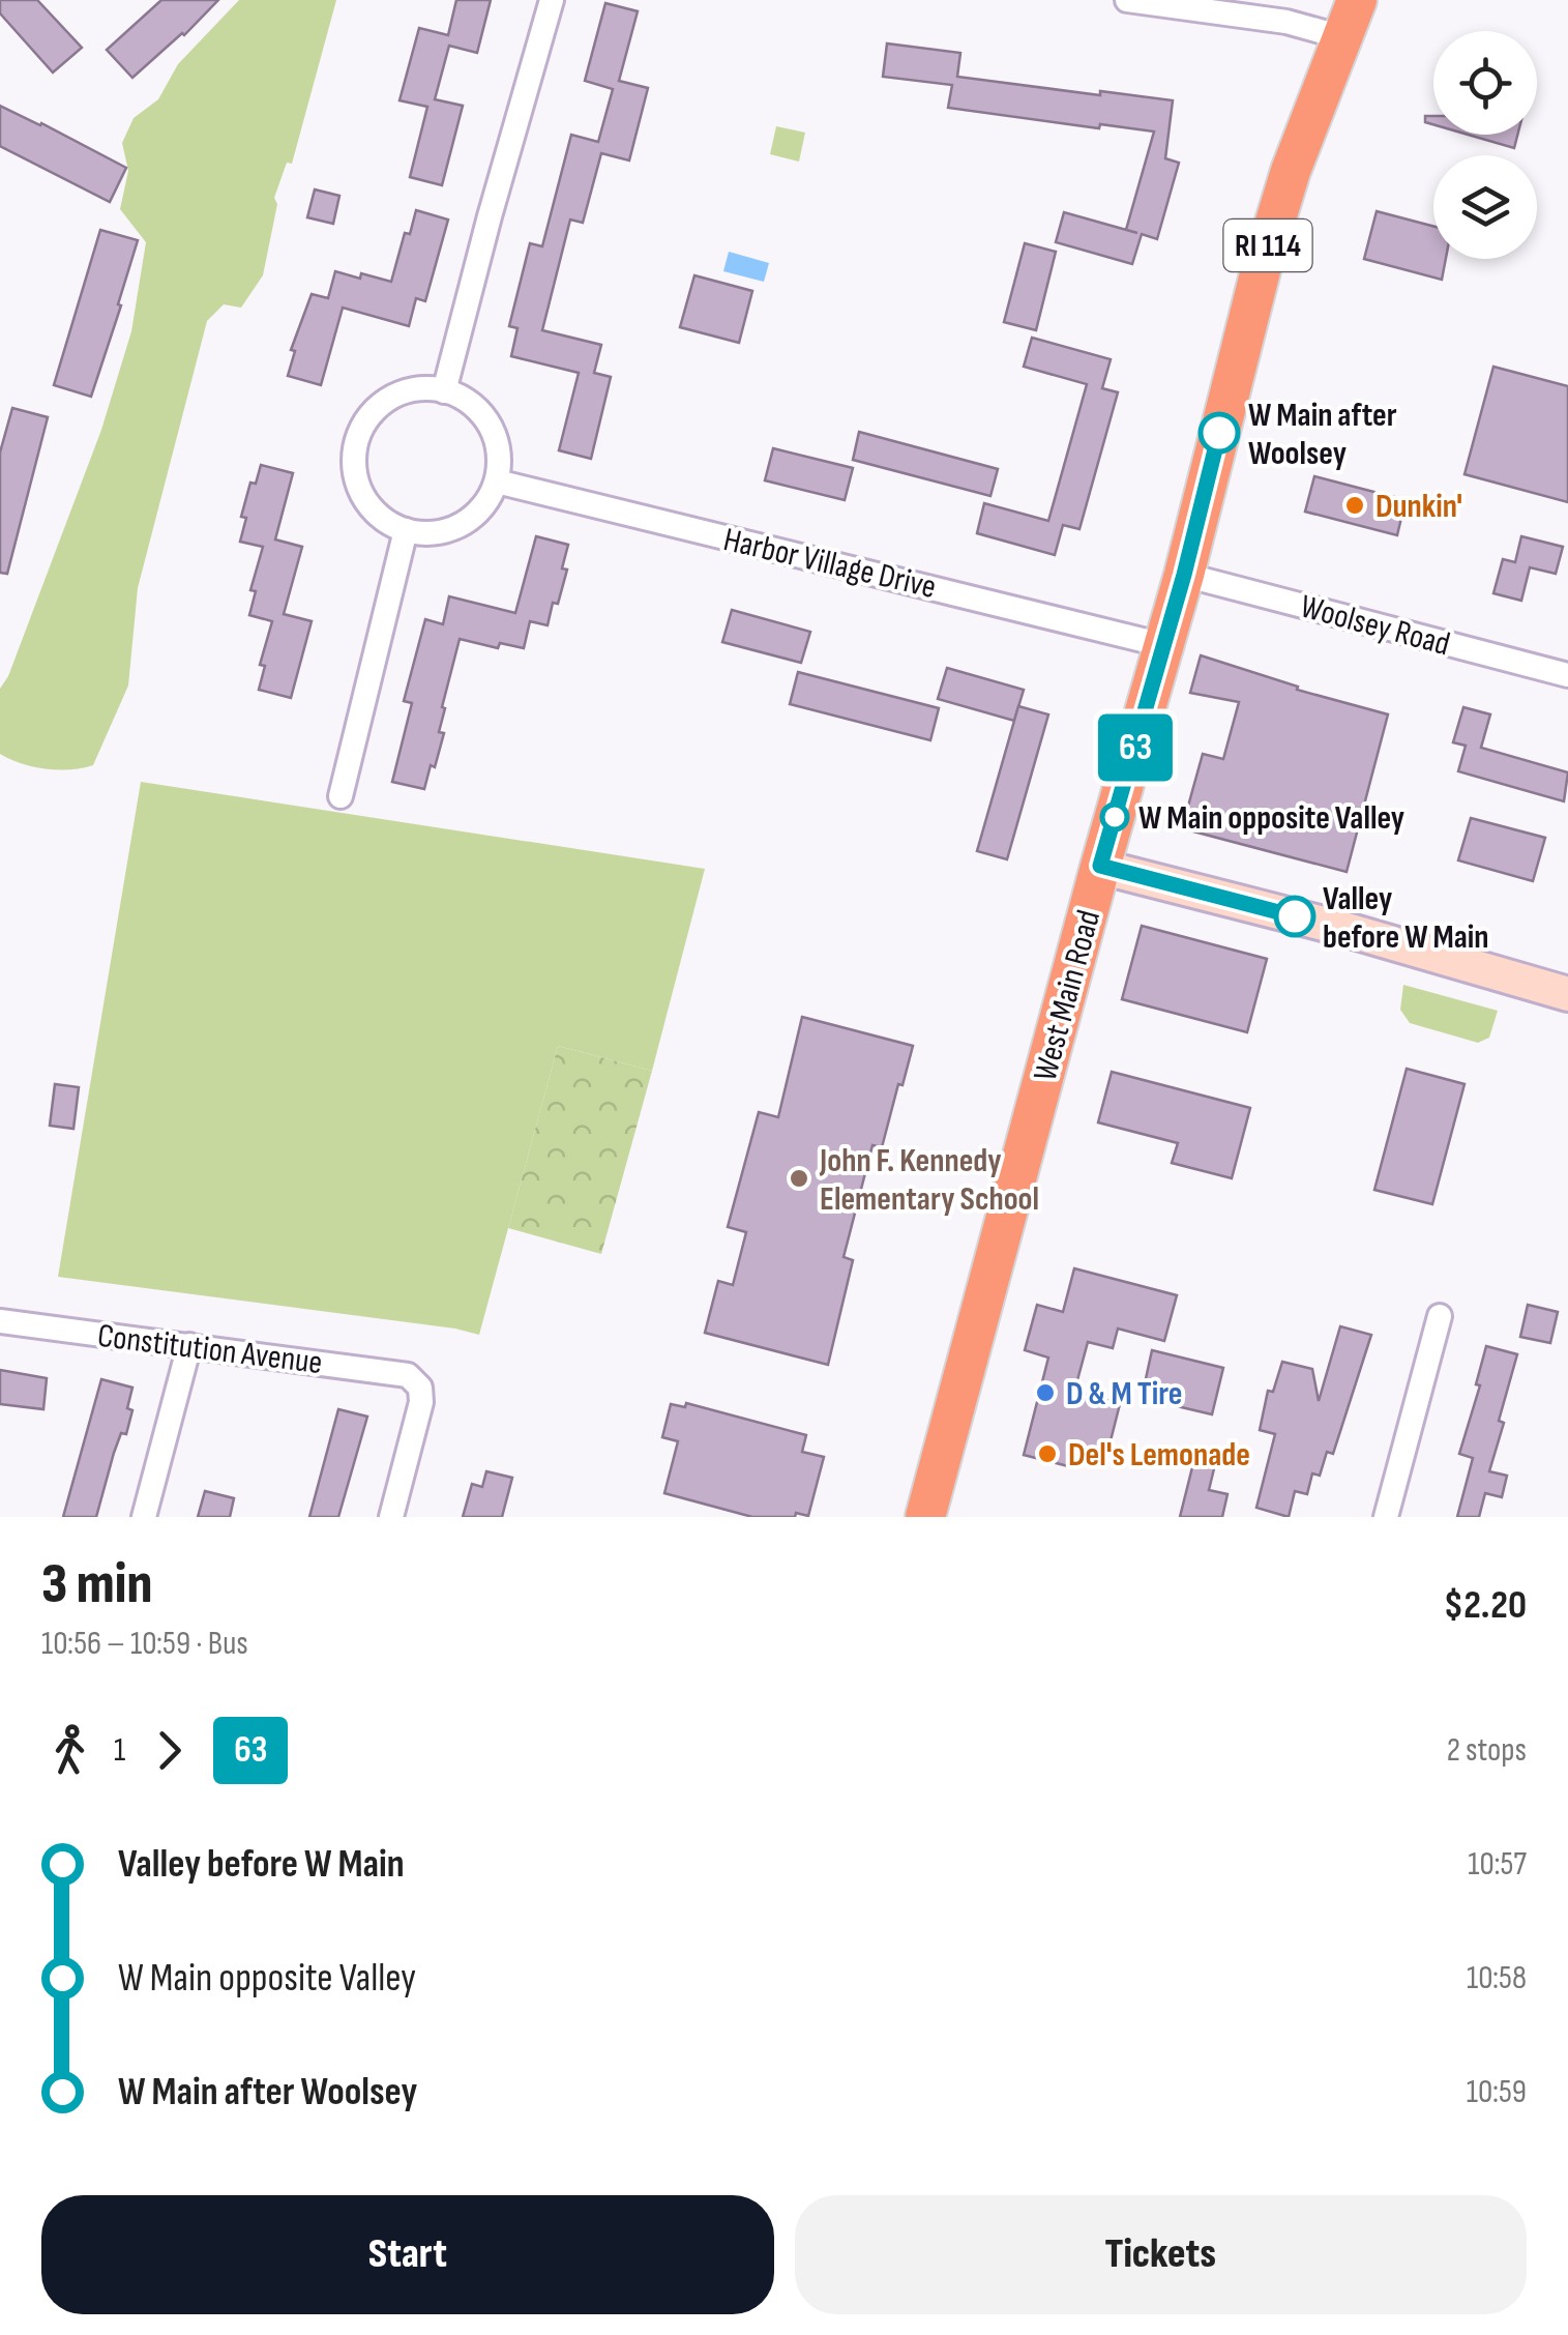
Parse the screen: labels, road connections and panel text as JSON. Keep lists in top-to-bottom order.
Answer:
{
  "streets": {
    "highway": ["RI 114", "West Main Road"],
    "street": ["Harbor Village Drive", "Woolsey Road", "Constitution Avenue"]
  },
  "crossings": [
    ["Harbor Village Drive", "West Main Road"],
    ["Woolsey Road", "West Main Road"]
  ],
  "places": [
    "W Main after Woolsey",
    "Dunkin'",
    "W Main opposite Valley",
    "Valley before W Main",
    "John F. Kennedy Elementary School",
    "D & M Tire",
    "Del's Lemonade"
  ],
  "lines": ["bus line 63"],
  "page": {
    "on_map": "63",
    "heading": ["3 min", "10:56 – 10:59 · Bus", "$2.20"],
    "legs": ["1", "63", "2 stops"],
    "list": [
      {
        "name": "Valley before W Main",
        "value": "10:57"
      },
      {
        "name": "W Main opposite Valley",
        "value": "10:58"
      },
      {
        "name": "W Main after Woolsey",
        "value": "10:59"
      }
    ],
    "buttons": ["Start", "Tickets"]
  }
}
